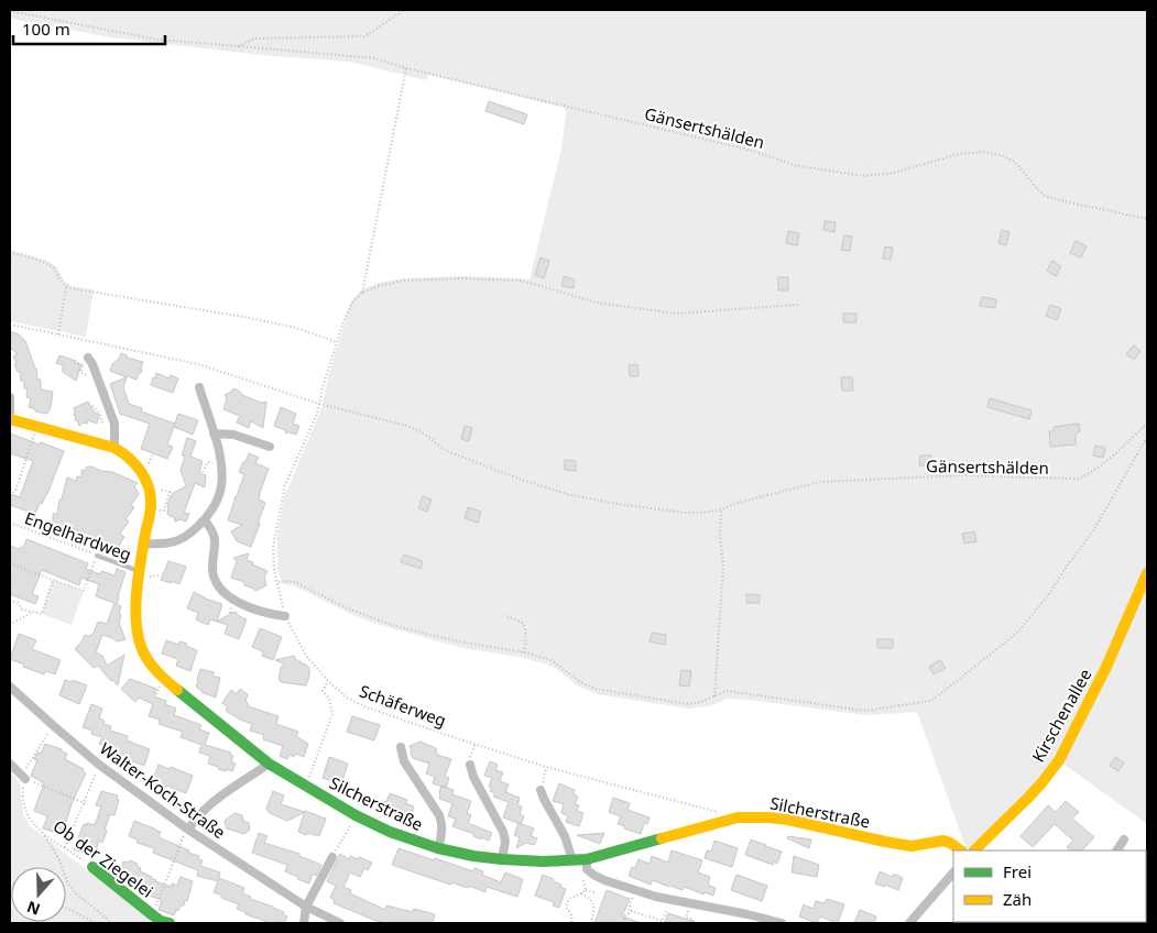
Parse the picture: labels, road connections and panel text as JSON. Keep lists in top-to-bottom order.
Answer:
{
  "streets": {
    "street": [
      "Kirschenallee",
      "Walter-Koch-Straße",
      "Silcherstraße",
      "Ob der Ziegelei"
    ],
    "lane": ["Engelhardweg"],
    "path": ["Gänsertshälden", "Schäferweg"]
  },
  "crossings": [
    ["Gänsertshälden", "Schäferweg"],
    ["Engelhardweg", "Silcherstraße"]
  ],
  "legend": ["Frei", "Zäh"],
  "scale_bar": "100 m",
  "north": "bottom"
}
